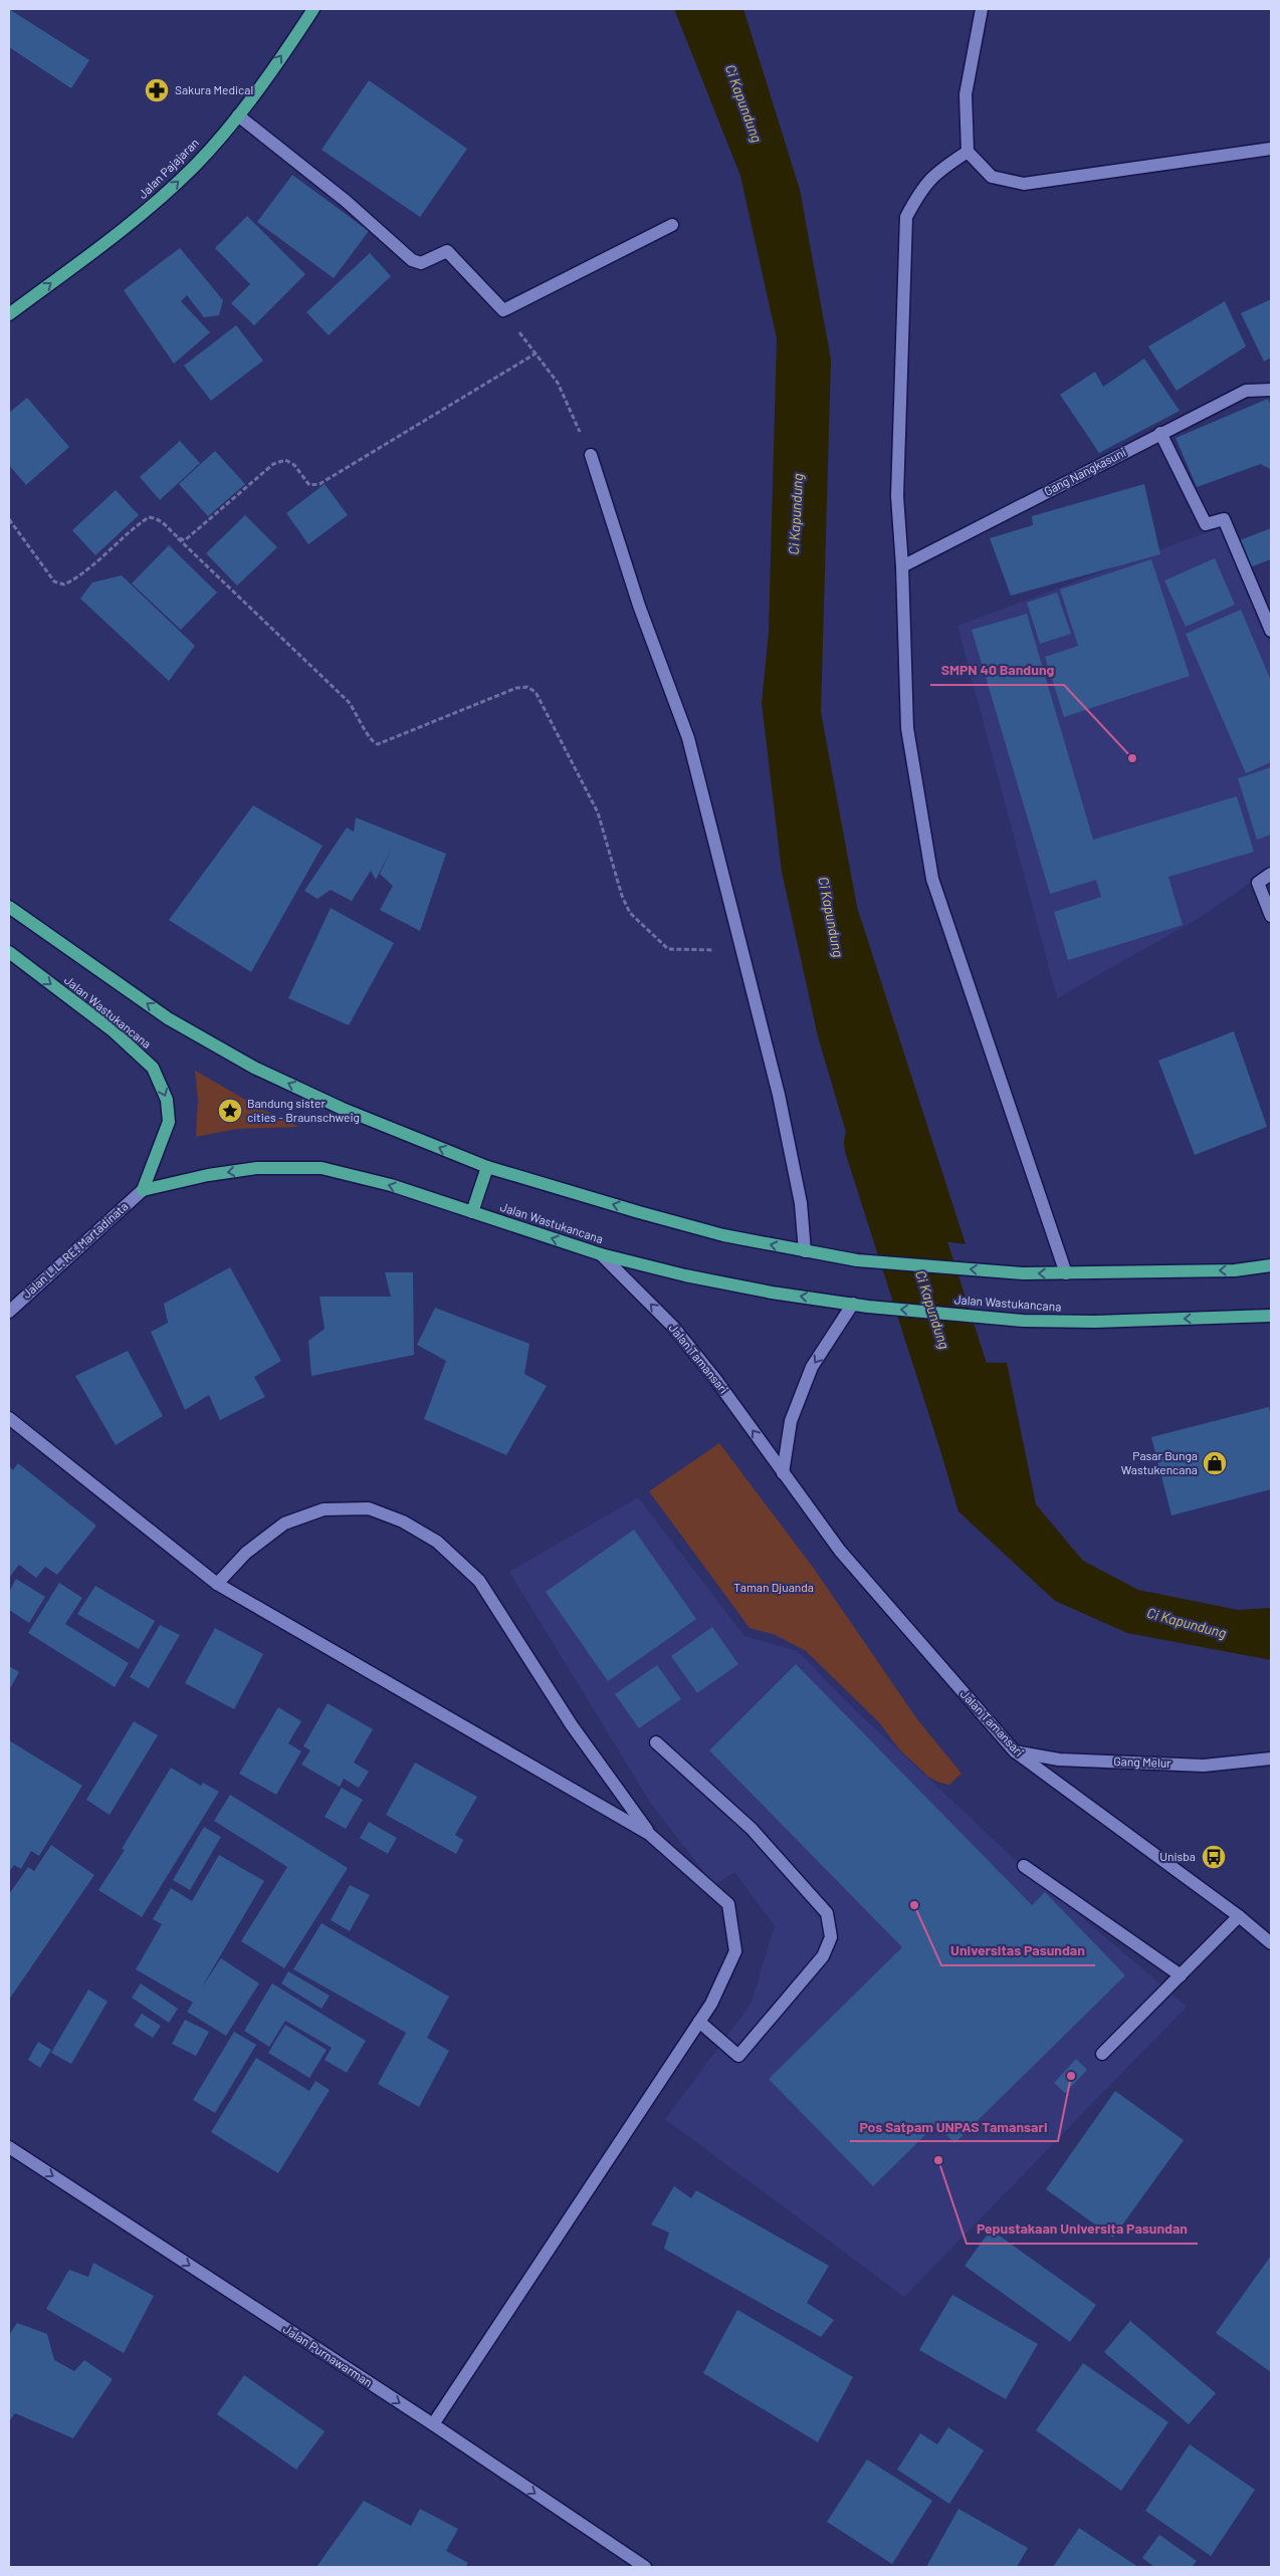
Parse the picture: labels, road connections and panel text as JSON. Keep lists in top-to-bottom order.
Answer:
{
  "streets": {
    "main road": ["Jalan Pajajaran", "Jalan Wastukancana"],
    "street": [
      "Gang Nangkasuni",
      "Jalan L.L. RE. Martadinata",
      "Jalan Tamansari",
      "Gang Melur",
      "Jalan Purnawarman"
    ]
  },
  "crossings": [
    ["Jalan Wastukancana", "Jalan L.L. RE. Martadinata"],
    ["Jalan Wastukancana", "Jalan Tamansari"],
    ["Jalan Tamansari", "Gang Melur"]
  ],
  "one_way": ["Jalan Pajajaran", "Jalan Wastukancana", "Jalan Purnawarman"],
  "water": ["Ci Kapundung"],
  "parks": ["Taman Djuanda"],
  "places": {
    "pharmacy": ["Sakura Medical"],
    "other": [
      "SMPN 40 Bandung",
      "Universitas Pasundan",
      "Pos Satpam UNPAS Tamansari",
      "Pepustakaan Universita Pasundan"
    ],
    "place": ["Bandung sister cities - Braunschweig"],
    "shop": ["Pasar Bunga Wastukencana"],
    "bus stop": ["Unisba"]
  }
}
